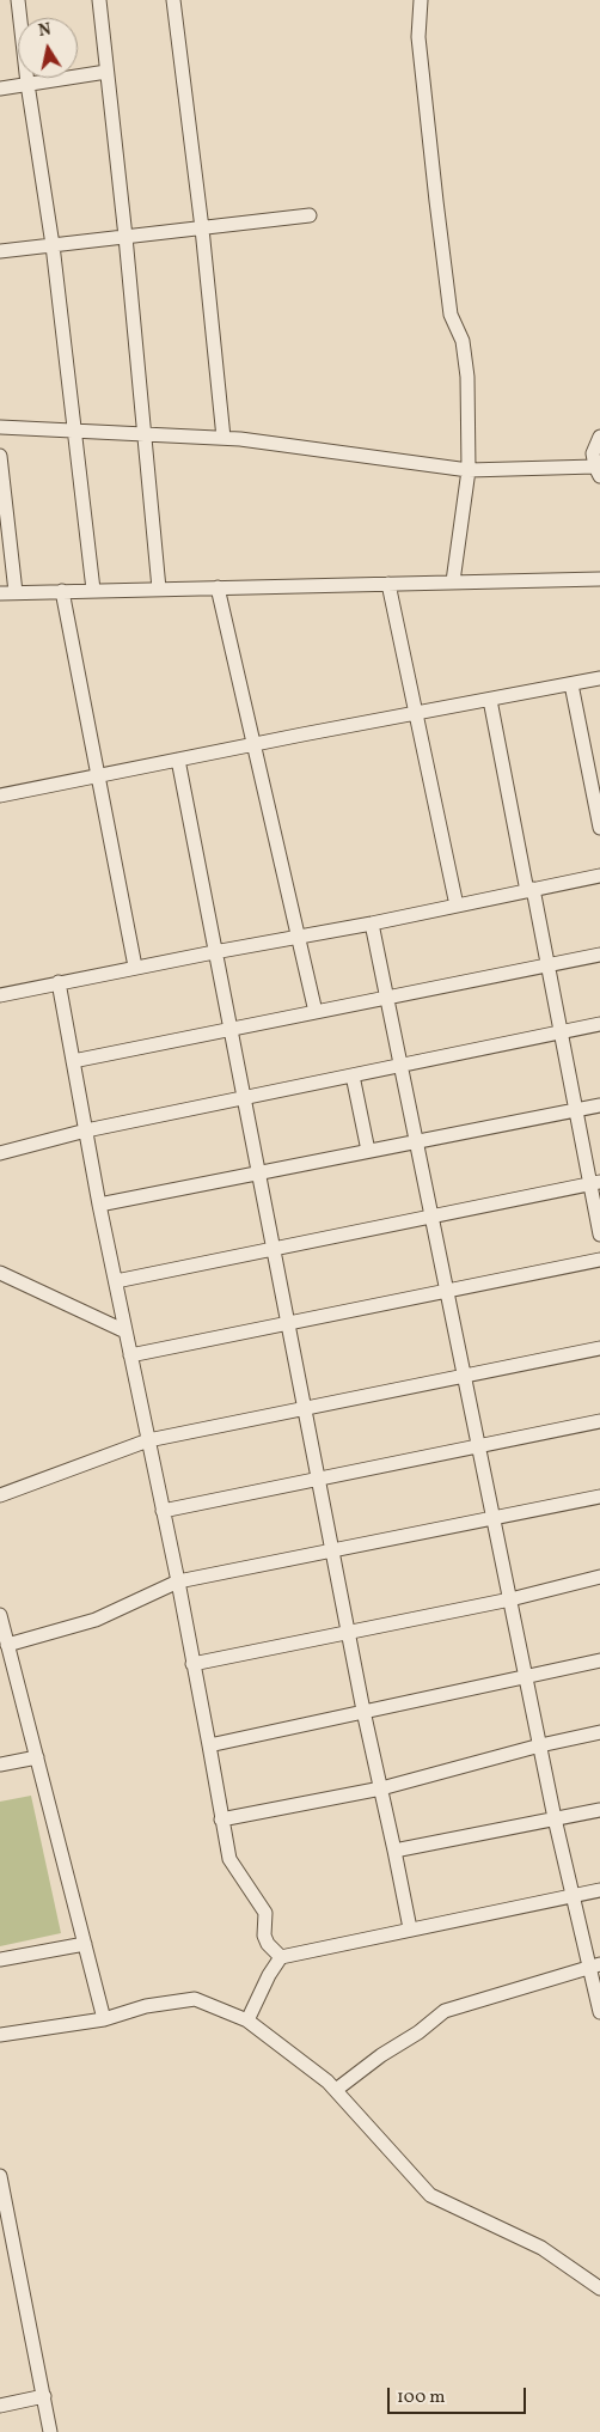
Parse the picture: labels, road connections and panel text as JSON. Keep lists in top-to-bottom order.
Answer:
{
  "scale_bar": "100 m",
  "north": "top"
}
